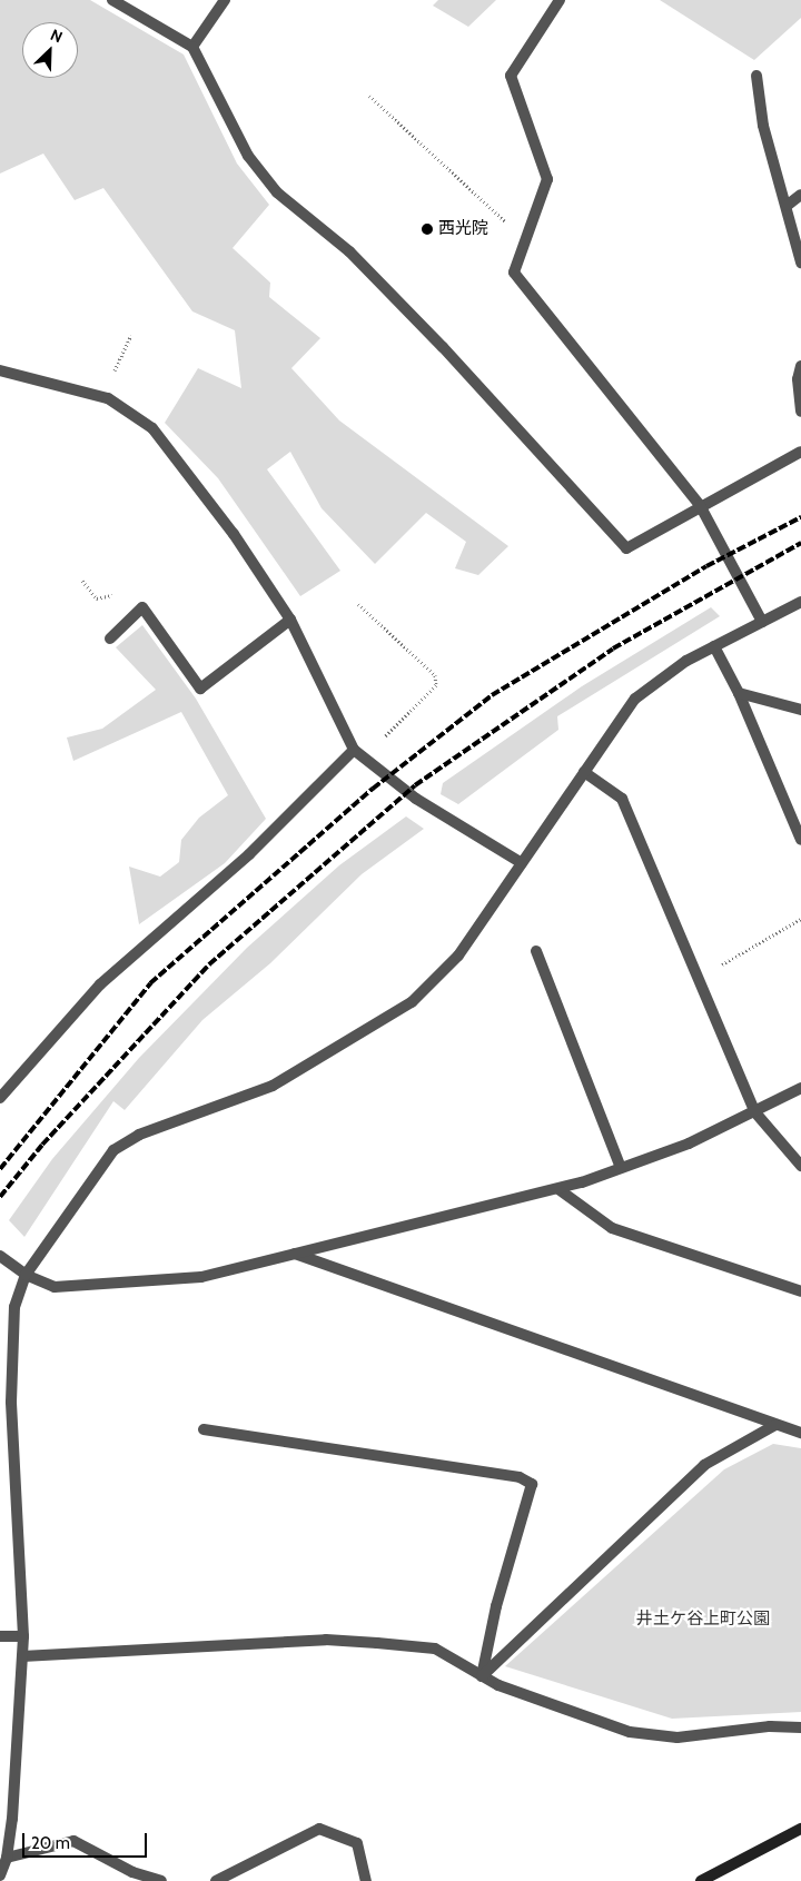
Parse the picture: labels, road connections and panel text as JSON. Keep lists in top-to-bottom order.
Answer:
{
  "parks": ["井土ケ谷上町公園"],
  "places": ["西光院"],
  "scale_bar": "20 m",
  "north": "top right"
}
